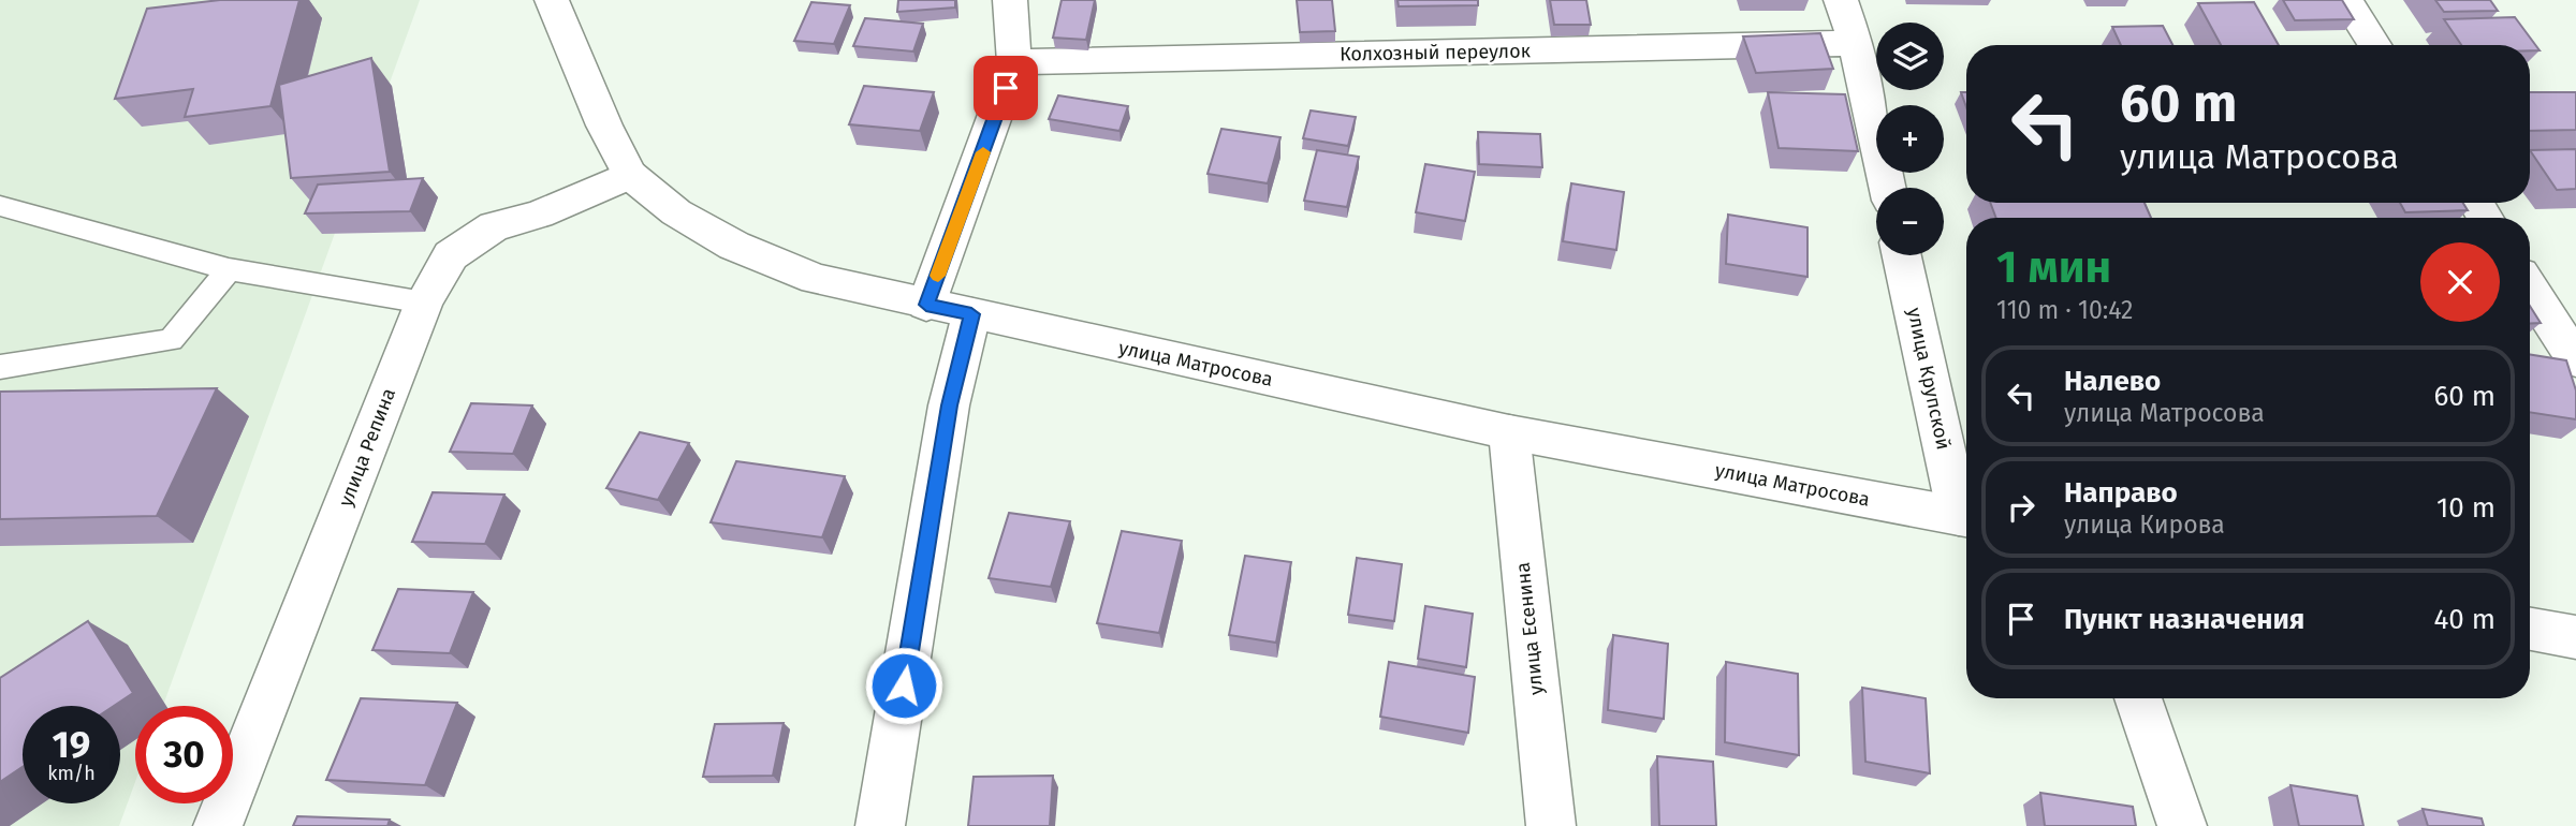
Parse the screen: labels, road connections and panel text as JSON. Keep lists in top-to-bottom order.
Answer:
{
  "streets": {
    "street": [
      "Колхозный переулок",
      "улица Матросова",
      "улица Крупской",
      "улица Репина",
      "улица Есенина"
    ]
  },
  "crossings": [
    ["улица Матросова", "улица Репина"],
    ["улица Матросова", "улица Есенина"]
  ],
  "page": {
    "map_buttons": ["+", "−"],
    "turn": ["60 m", "улица Матросова"],
    "heading": ["1 мин", "110 m · 10:42"],
    "list": [
      {
        "name": "Налево",
        "note": "улица Матросова",
        "value": "60 m"
      },
      {
        "name": "Направо",
        "note": "улица Кирова",
        "value": "10 m"
      },
      {
        "name": "Пункт назначения",
        "value": "40 m"
      }
    ],
    "speed": "19 km/h",
    "limit": "30"
  }
}
